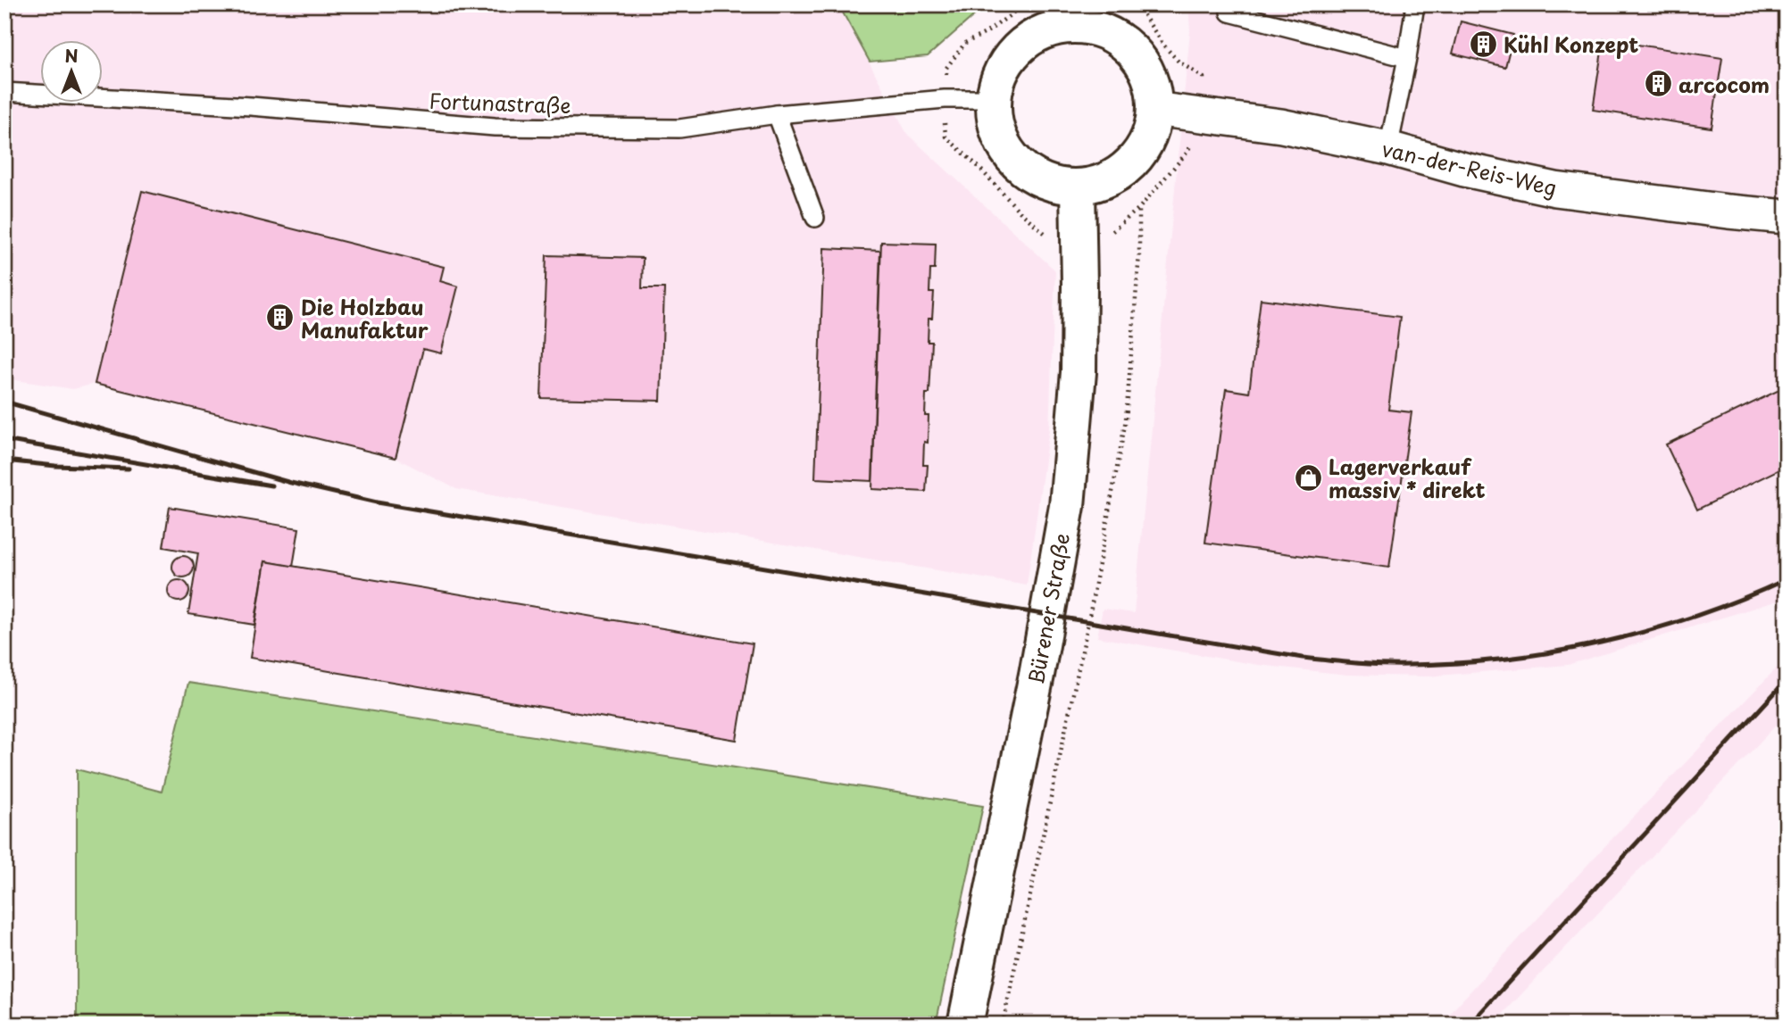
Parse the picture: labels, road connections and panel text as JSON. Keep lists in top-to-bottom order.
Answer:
{
  "streets": {
    "main road": ["Bürener Straße"],
    "street": ["van-der-Reis-Weg"],
    "lane": ["Fortunastraße"]
  },
  "crossings": [
    ["Fortunastraße", "van-der-Reis-Weg"],
    ["Fortunastraße", "Bürener Straße"],
    ["van-der-Reis-Weg", "Bürener Straße"]
  ],
  "places": {
    "building": ["Kühl Konzept", "arcocom", "Die Holzbau Manufaktur"],
    "shop": ["Lagerverkauf massiv * direkt"]
  },
  "north": "top"
}
